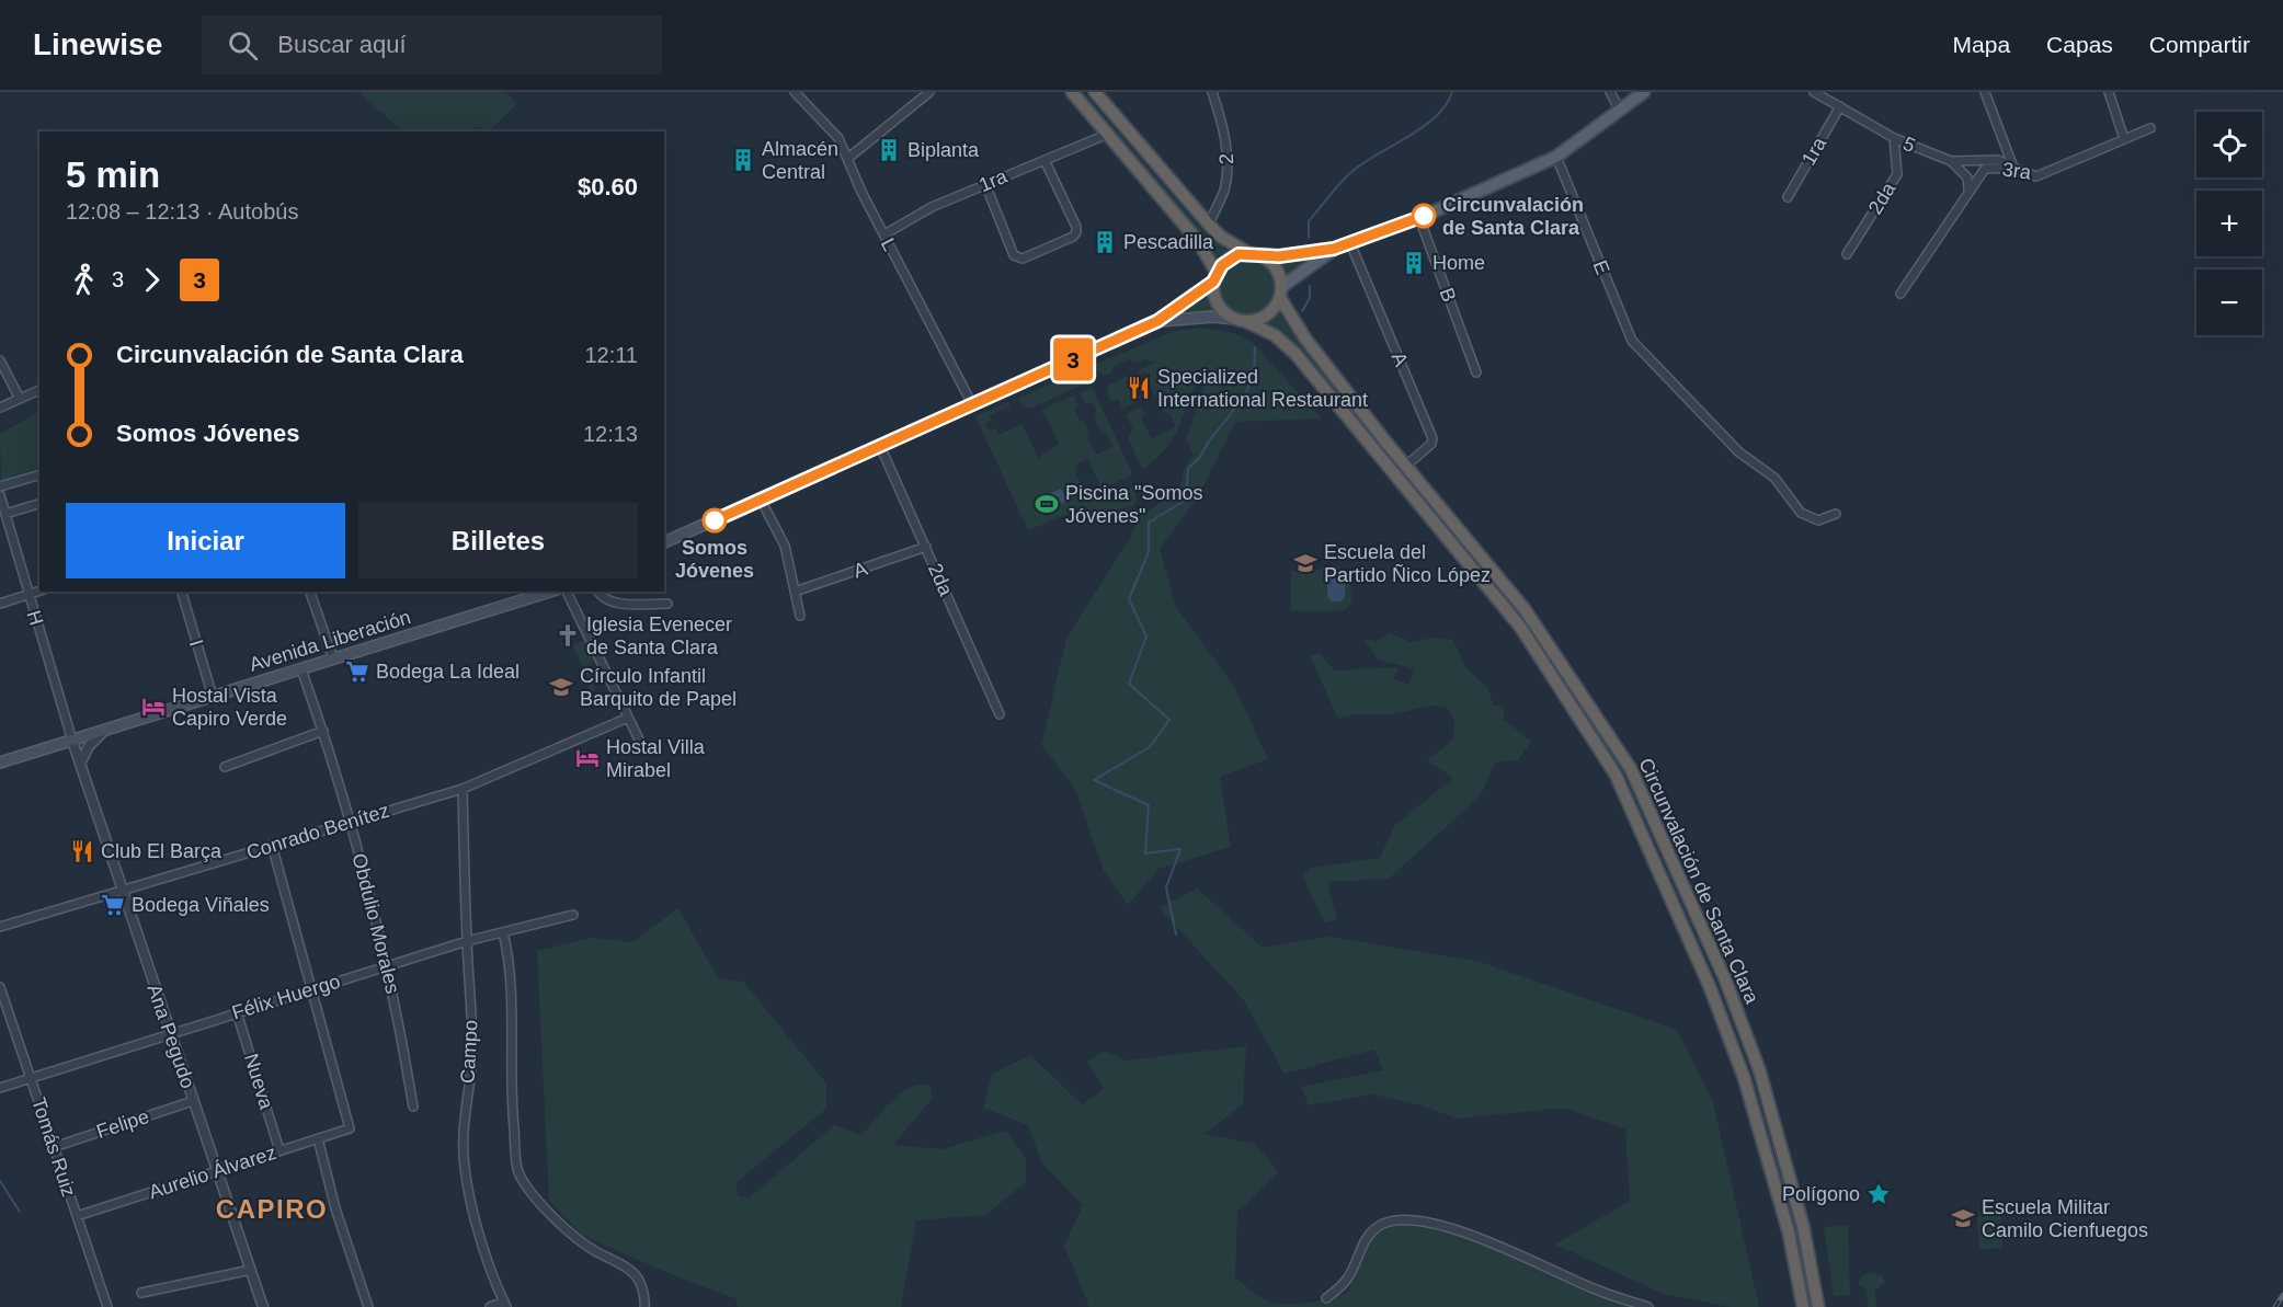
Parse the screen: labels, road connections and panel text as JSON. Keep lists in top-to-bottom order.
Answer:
{
  "streets": {
    "highway": ["Circunvalación de Santa Clara"],
    "main road": ["Avenida Liberación"],
    "street": [
      "5",
      "1ra",
      "2",
      "3ra",
      "2da",
      "L",
      "E",
      "B",
      "A",
      "H",
      "I",
      "Conrado Benítez",
      "Obdulio Morales",
      "Félix Huergo",
      "Ana Pegudo",
      "Campo",
      "Nueva",
      "Felipe",
      "Tomás Ruiz",
      "Aurelio Álvarez"
    ]
  },
  "crossings": [
    ["5", "1ra"],
    ["5", "3ra"],
    ["5", "2da"],
    ["1ra", "L"],
    ["2da", "A"],
    ["A", "Circunvalación de Santa Clara"],
    ["H", "Avenida Liberación"],
    ["H", "Ana Pegudo"],
    ["Avenida Liberación", "I"],
    ["Avenida Liberación", "Obdulio Morales"],
    ["Avenida Liberación", "Ana Pegudo"],
    ["Conrado Benítez", "Obdulio Morales"],
    ["Conrado Benítez", "Ana Pegudo"],
    ["Conrado Benítez", "Campo"],
    ["Obdulio Morales", "Félix Huergo"],
    ["Félix Huergo", "Ana Pegudo"],
    ["Félix Huergo", "Campo"],
    ["Félix Huergo", "Nueva"],
    ["Félix Huergo", "Tomás Ruiz"],
    ["Félix Huergo", "Aurelio Álvarez"],
    ["Ana Pegudo", "Felipe"],
    ["Ana Pegudo", "Aurelio Álvarez"],
    ["Nueva", "Aurelio Álvarez"],
    ["Felipe", "Tomás Ruiz"],
    ["Tomás Ruiz", "Aurelio Álvarez"]
  ],
  "districts": ["CAPIRO"],
  "places": {
    "building": [
      "Biplanta",
      "Almacén Central",
      "Pescadilla",
      "Home"
    ],
    "other": ["Circunvalación de Santa Clara", "Somos Jóvenes"],
    "restaurant": ["Specialized International Restaurant", "Club El Barça"],
    "sports": ["Piscina \"Somos Jóvenes\""],
    "school or university": ["Escuela del Partido Ñico López", "Círculo Infantil Barquito de Papel", "Escuela Militar Camilo Cienfuegos"],
    "church": ["Iglesia Evenecer de Santa Clara"],
    "supermarket": ["Bodega La Ideal", "Bodega Viñales"],
    "hotel": ["Hostal Vista Capiro Verde", "Hostal Villa Mirabel"],
    "place": ["Polígono"]
  },
  "lines": ["bus line 3"],
  "page": {
    "header": "Linewise",
    "search": "Buscar aquí",
    "nav": ["Mapa", "Capas", "Compartir"],
    "on_map": "3",
    "map_buttons": ["+", "−"],
    "heading": ["5 min", "12:08 – 12:13 · Autobús", "$0.60"],
    "legs": ["3", "3"],
    "list": [
      {
        "name": "Circunvalación de Santa Clara",
        "value": "12:11"
      },
      {
        "name": "Somos Jóvenes",
        "value": "12:13"
      }
    ],
    "buttons": ["Iniciar", "Billetes"]
  }
}
